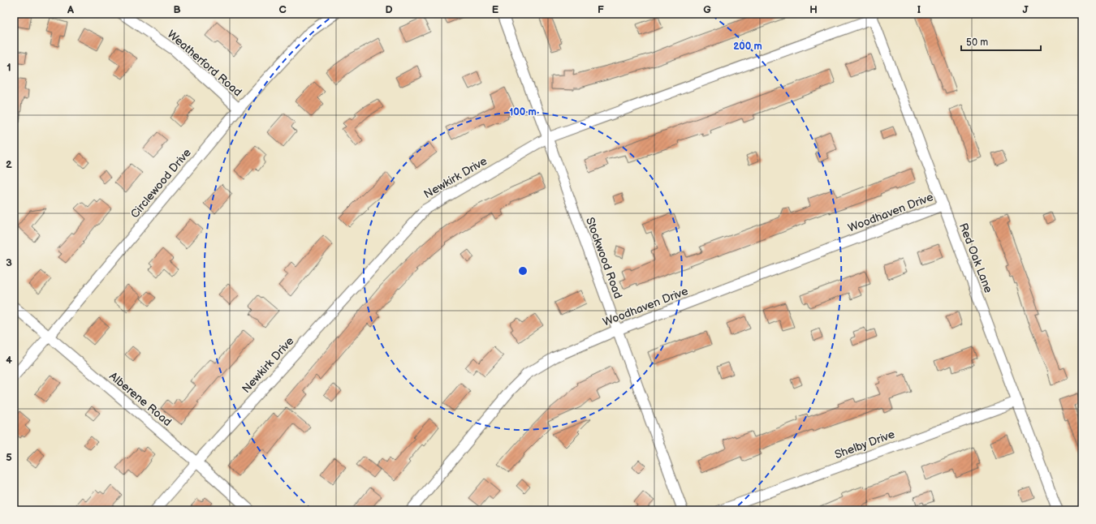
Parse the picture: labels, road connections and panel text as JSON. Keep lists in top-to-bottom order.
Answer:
{
  "streets": {
    "street": [
      "Weatherford Road",
      "Newkirk Drive",
      "Circlewood Drive",
      "Woodhaven Drive",
      "Stockwood Road",
      "Red Oak Lane",
      "Alberene Road",
      "Shelby Drive"
    ]
  },
  "crossings": [
    ["Weatherford Road", "Circlewood Drive"],
    ["Newkirk Drive", "Stockwood Road"],
    ["Newkirk Drive", "Red Oak Lane"],
    ["Newkirk Drive", "Alberene Road"],
    ["Circlewood Drive", "Alberene Road"],
    ["Woodhaven Drive", "Stockwood Road"],
    ["Woodhaven Drive", "Red Oak Lane"],
    ["Red Oak Lane", "Shelby Drive"]
  ],
  "scale_bar": "50 m",
  "grid": {
    "columns": [
      "A",
      "B",
      "C",
      "D",
      "E",
      "F",
      "G",
      "H",
      "I",
      "J"
    ],
    "rows": [
      "1",
      "2",
      "3",
      "4",
      "5"
    ]
  },
  "rings": ["200 m", "100 m"]
}
